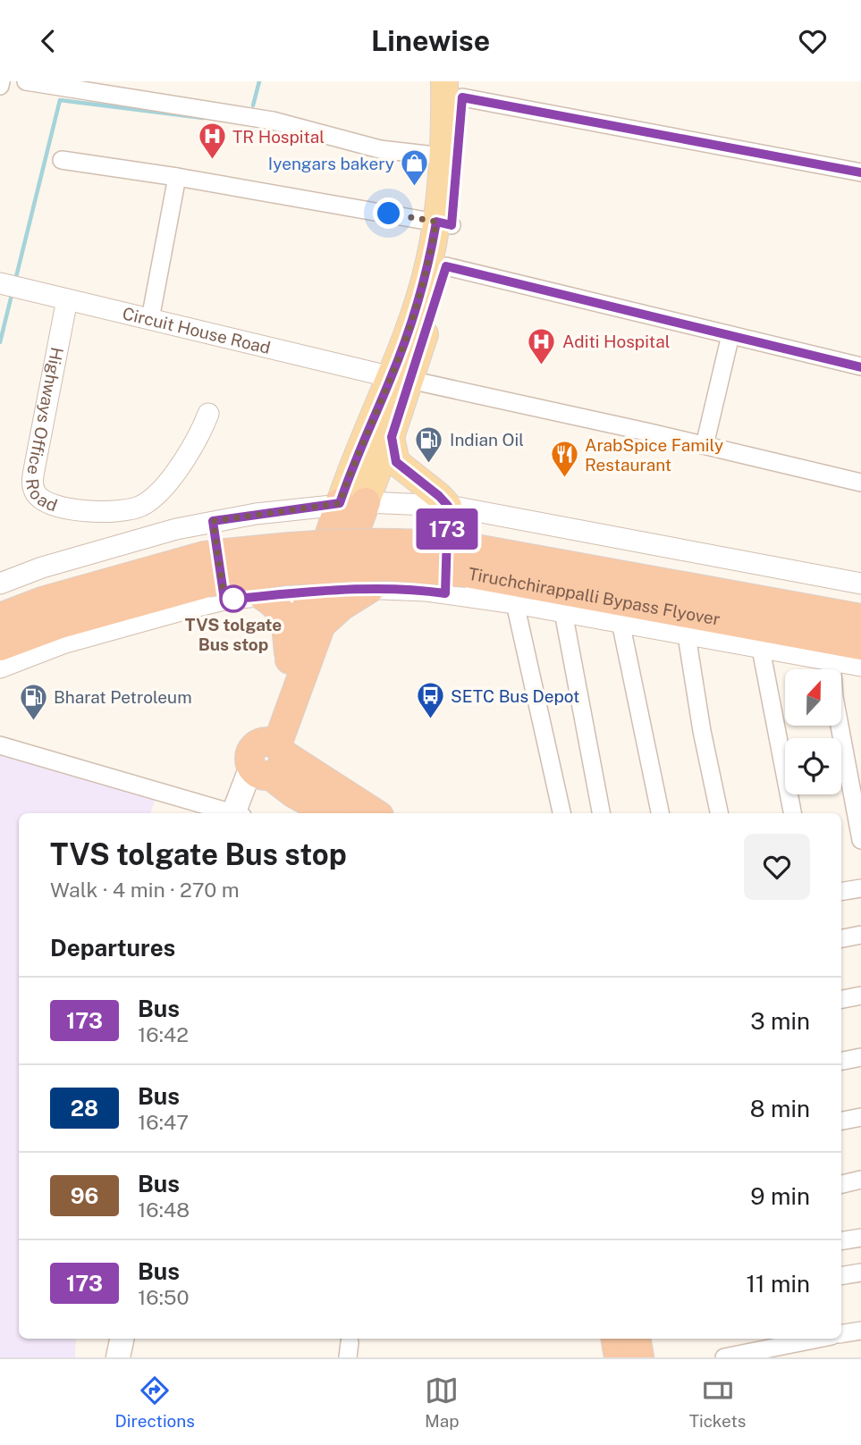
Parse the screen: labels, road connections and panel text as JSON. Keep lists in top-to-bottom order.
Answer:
{
  "streets": {
    "highway": ["Tiruchchirappalli Bypass Flyover"],
    "street": ["Circuit House Road", "Highways Office Road"]
  },
  "crossings": [
    ["Circuit House Road", "Highways Office Road"]
  ],
  "places": {
    "hospital": ["TR Hospital", "Aditi Hospital"],
    "shop": ["Iyengars bakery"],
    "fuel station": ["Indian Oil", "Bharat Petroleum"],
    "restaurant": ["ArabSpice Family Restaurant"],
    "other": ["TVS tolgate Bus stop"],
    "bus stop": ["SETC Bus Depot"]
  },
  "lines": ["bus line 173"],
  "north": "top",
  "page": {
    "header": "Linewise",
    "on_map": "173",
    "heading": [
      ["TVS tolgate Bus stop", "Walk · 4 min · 270 m"],
      "Departures"
    ],
    "list": [
      {
        "mark": "173",
        "name": "Bus",
        "note": "16:42",
        "value": "3 min"
      },
      {
        "mark": "28",
        "name": "Bus",
        "note": "16:47",
        "value": "8 min"
      },
      {
        "mark": "96",
        "name": "Bus",
        "note": "16:48",
        "value": "9 min"
      },
      {
        "mark": "173",
        "name": "Bus",
        "note": "16:50",
        "value": "11 min"
      }
    ],
    "tabs": ["Directions", "Map", "Tickets"]
  }
}
